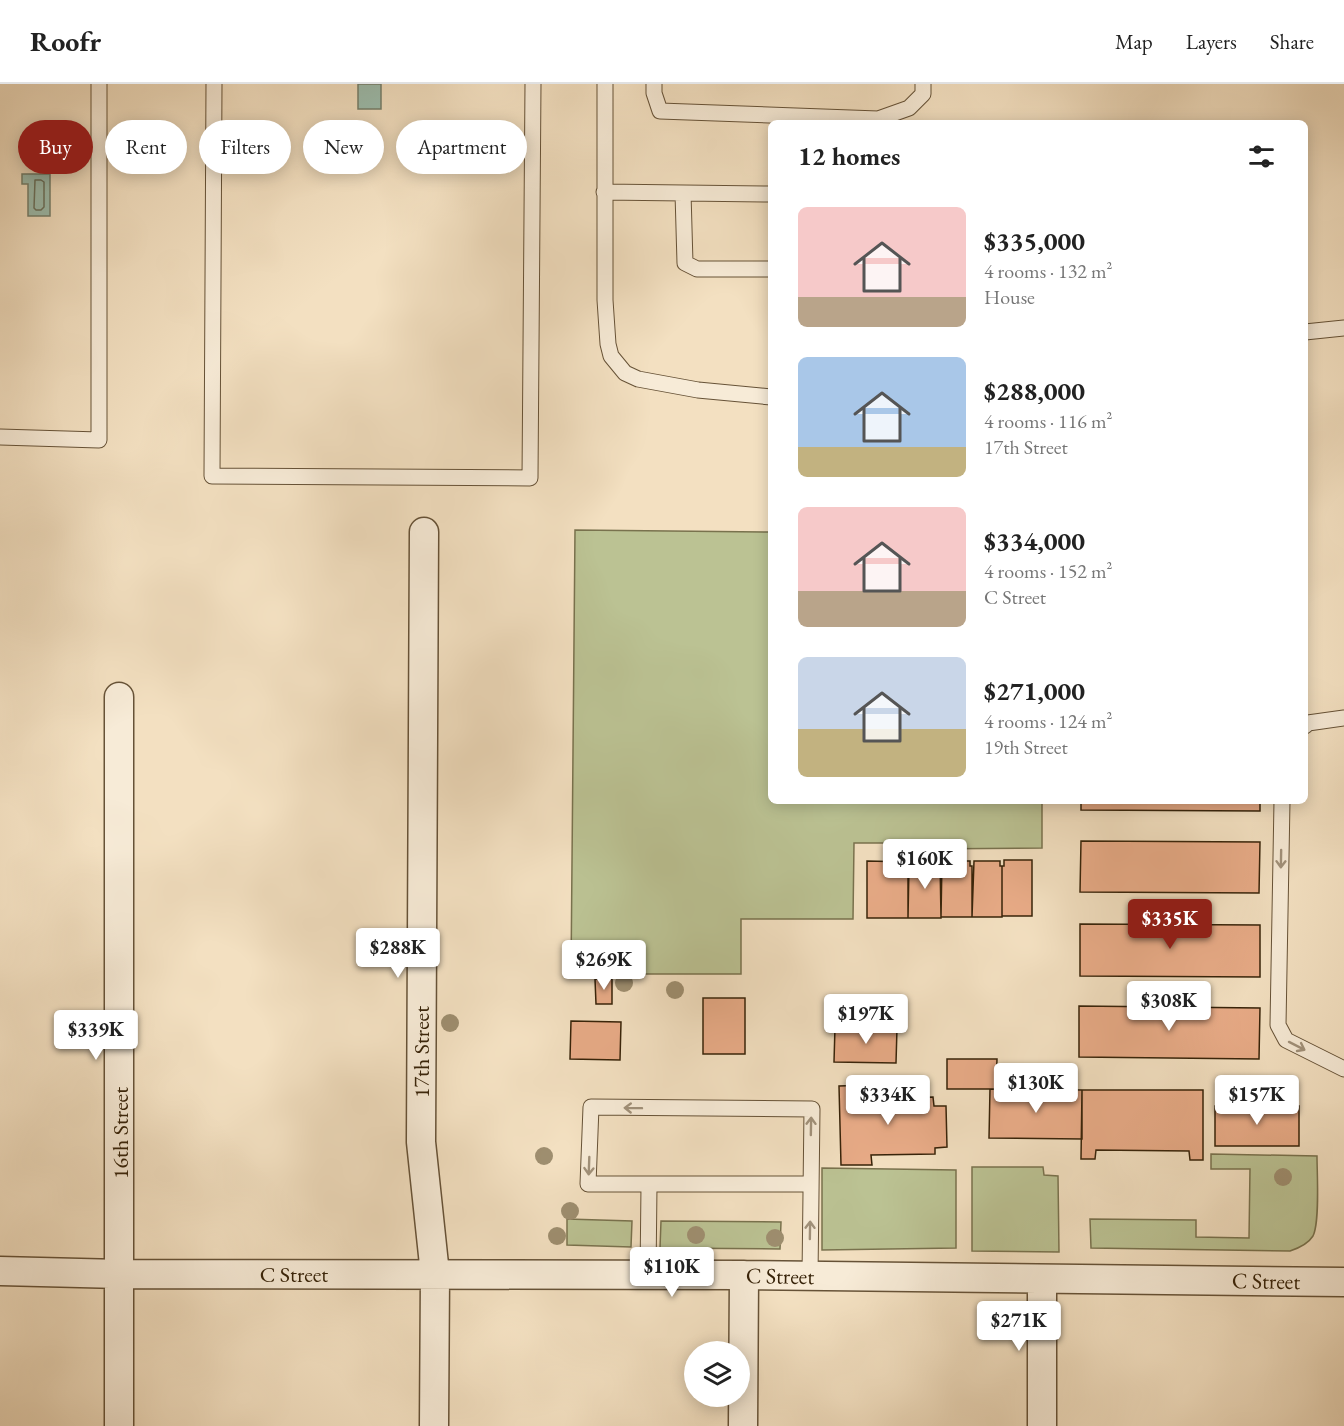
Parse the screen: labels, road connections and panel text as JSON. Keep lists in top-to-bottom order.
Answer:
{
  "streets": {
    "street": ["17th Street", "16th Street", "C Street"]
  },
  "crossings": [
    ["17th Street", "C Street"],
    ["16th Street", "C Street"]
  ],
  "page": {
    "header": "Roofr",
    "nav": ["Map", "Layers", "Share"],
    "chip": [
      "Buy",
      "Rent",
      "Filters",
      "New",
      "Apartment"
    ],
    "heading": "12 homes",
    "list": [
      {
        "name": "$335,000",
        "note": "4 rooms · 132 m² · House"
      },
      {
        "name": "$288,000",
        "note": "4 rooms · 116 m² · 17th Street"
      },
      {
        "name": "$334,000",
        "note": "4 rooms · 152 m² · C Street"
      },
      {
        "name": "$271,000",
        "note": "4 rooms · 124 m² · 19th Street"
      }
    ],
    "price": [
      "$160K",
      "$335K",
      "$288K",
      "$269K",
      "$308K",
      "$197K",
      "$339K",
      "$130K",
      "$334K",
      "$157K",
      "$110K",
      "$271K"
    ]
  }
}
